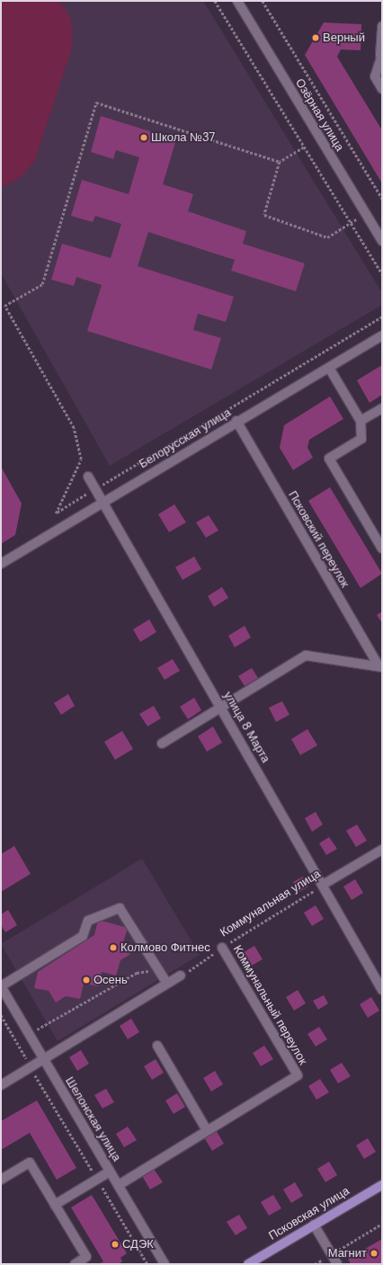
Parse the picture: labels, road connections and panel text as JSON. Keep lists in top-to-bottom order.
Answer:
{
  "streets": {
    "main road": ["Псковская улица"],
    "street": [
      "Озёрная улица",
      "Белорусская улица",
      "Псковский переулок",
      "улица 8 Марта",
      "Коммунальная улица",
      "Коммунальный переулок",
      "Шелонская улица"
    ]
  },
  "crossings": [
    ["Белорусская улица", "Псковский переулок"],
    ["Белорусская улица", "улица 8 Марта"],
    ["улица 8 Марта", "Коммунальная улица"],
    ["Коммунальная улица", "Коммунальный переулок"]
  ],
  "places": [
    "Верный",
    "Школа №37",
    "Колмово Фитнес",
    "Осень",
    "СДЭК",
    "Магнит"
  ]
}
